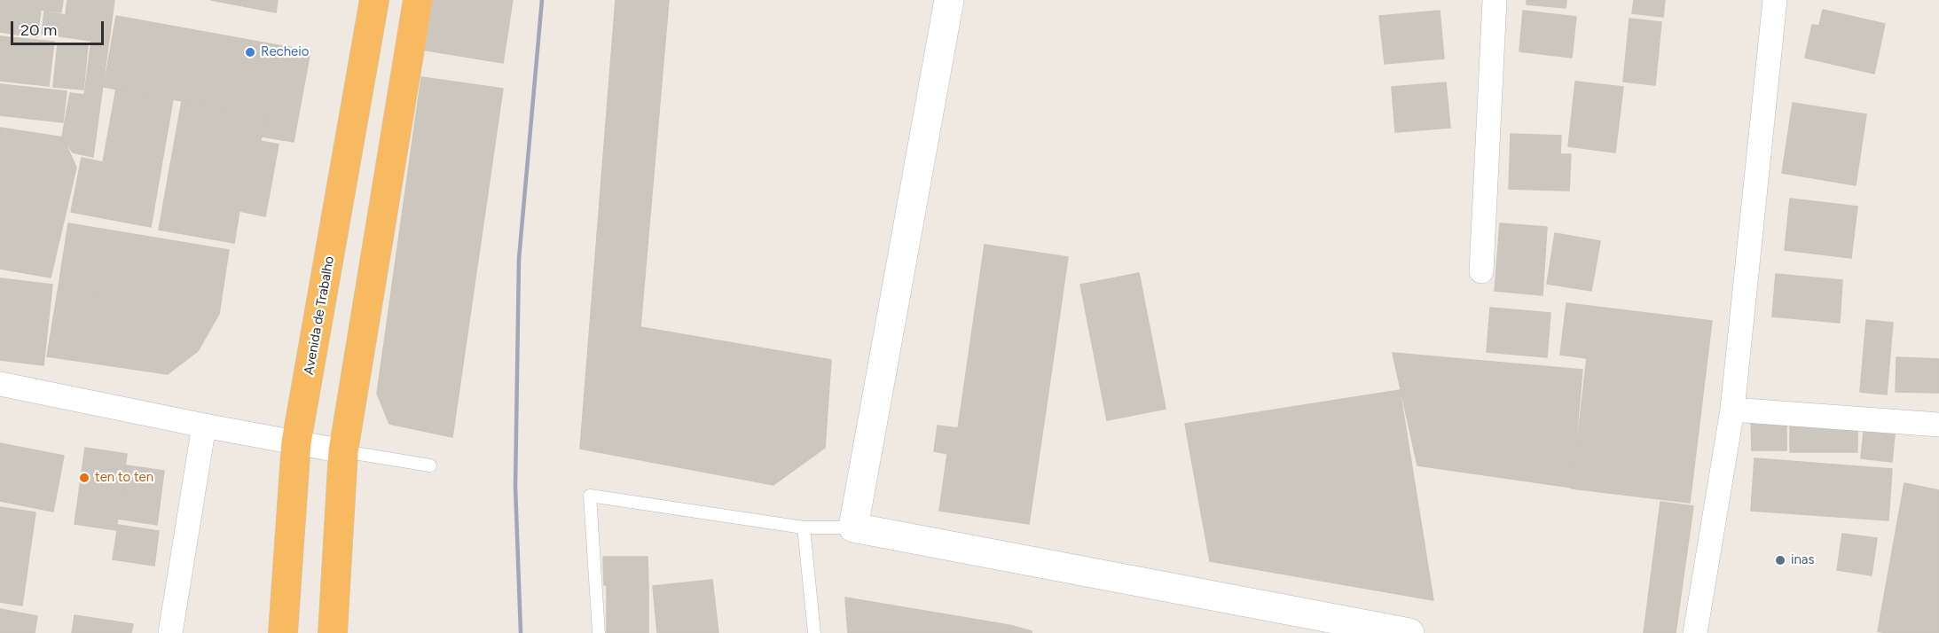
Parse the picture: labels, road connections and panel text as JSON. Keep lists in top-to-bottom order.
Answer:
{
  "streets": {
    "highway": ["Avenida de Trabalho"]
  },
  "places": ["Recheio", "ten to ten", "inas"],
  "scale_bar": "20 m"
}
